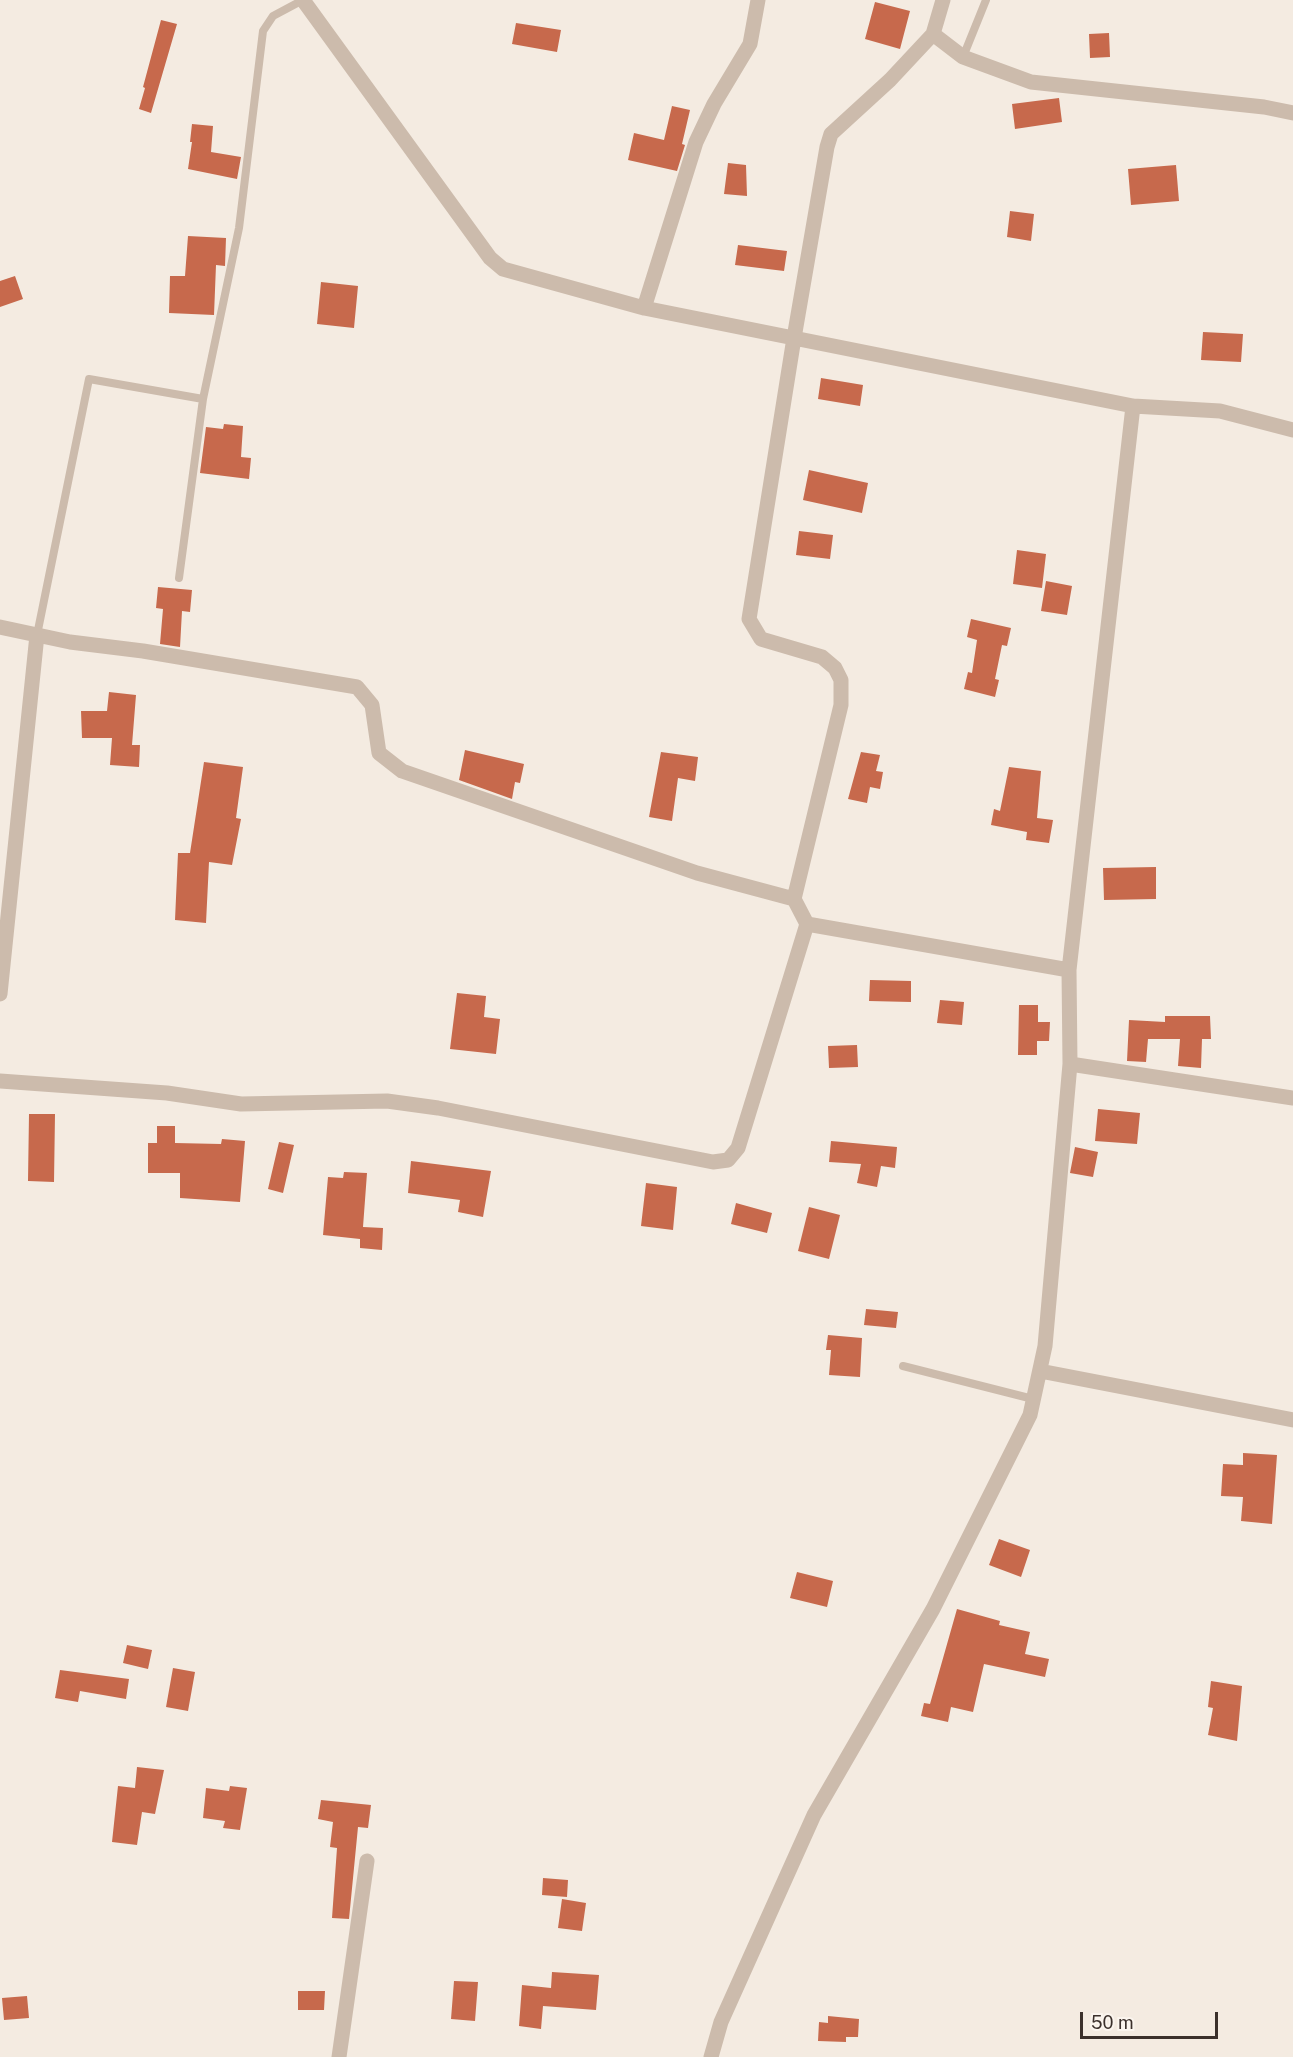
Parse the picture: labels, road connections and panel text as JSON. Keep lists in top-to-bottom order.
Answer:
{
  "scale_bar": "50 m"
}
